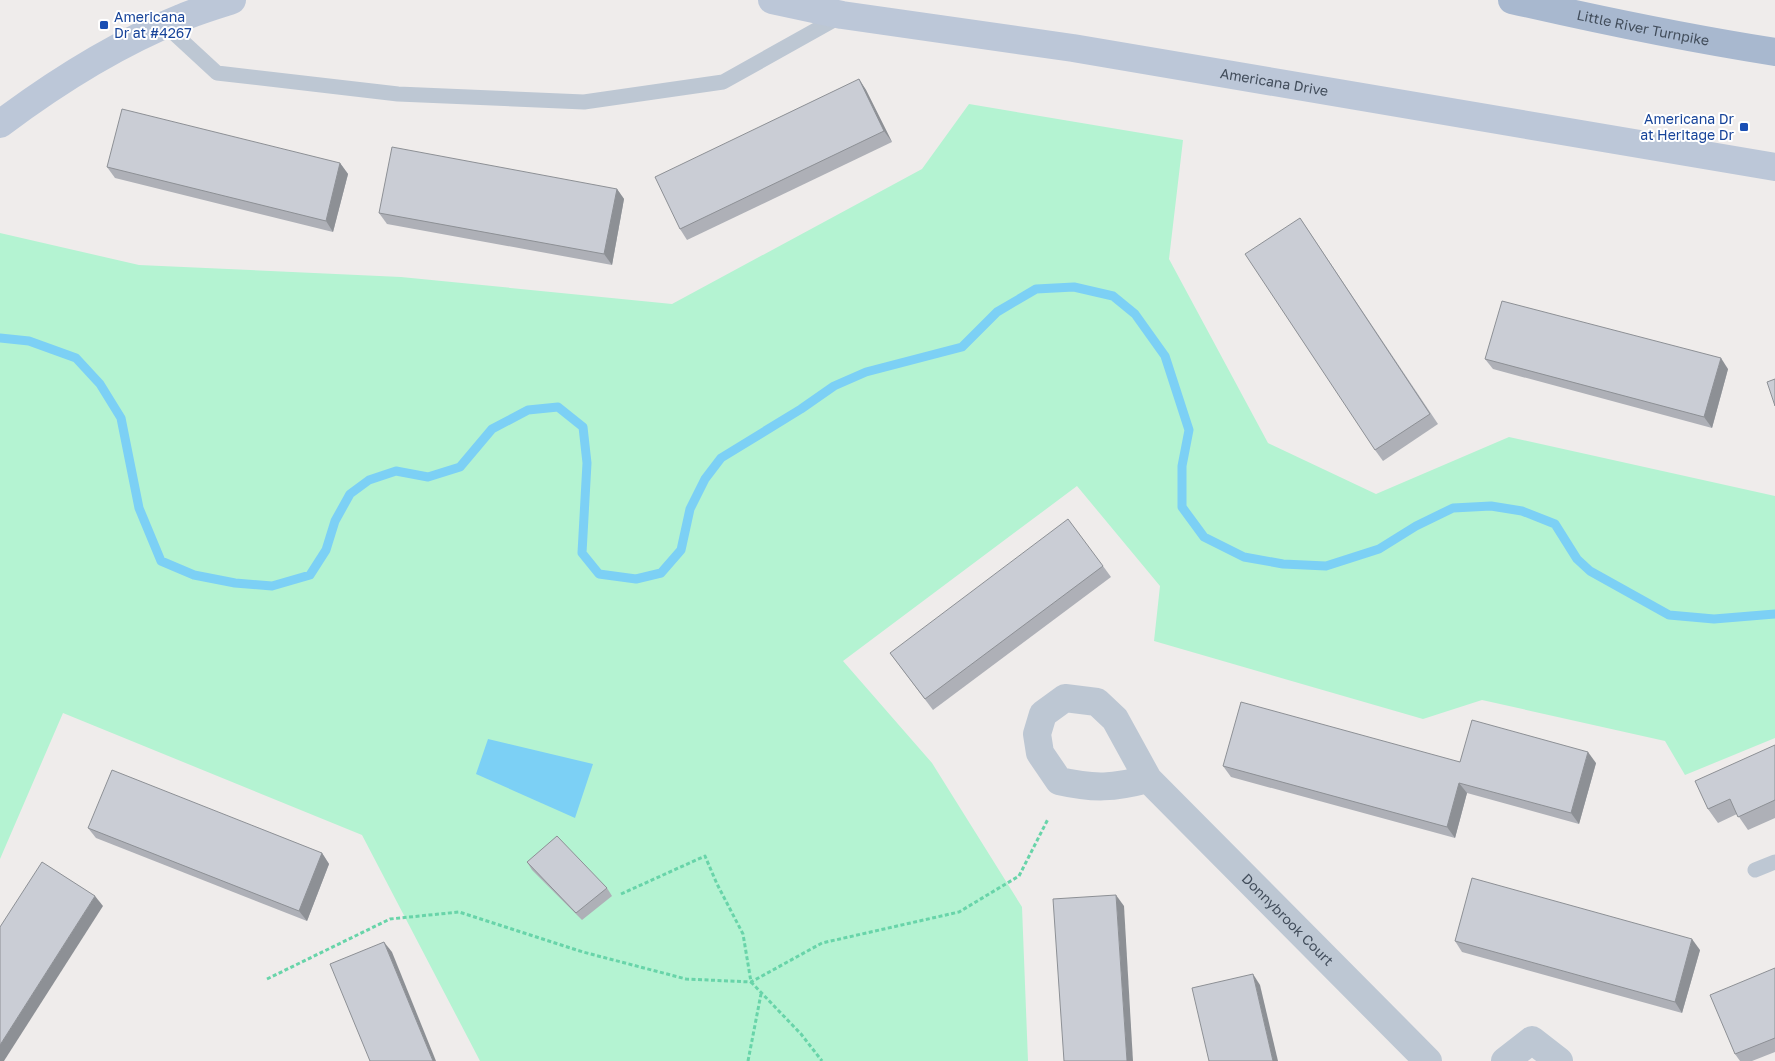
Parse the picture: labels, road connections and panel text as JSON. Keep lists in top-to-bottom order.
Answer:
{
  "streets": {
    "main road": ["Little River Turnpike"],
    "street": ["Americana Drive", "Donnybrook Court"]
  },
  "places": {
    "transit": ["Americana Dr at #4267", "Americana Dr at Heritage Dr"]
  }
}
